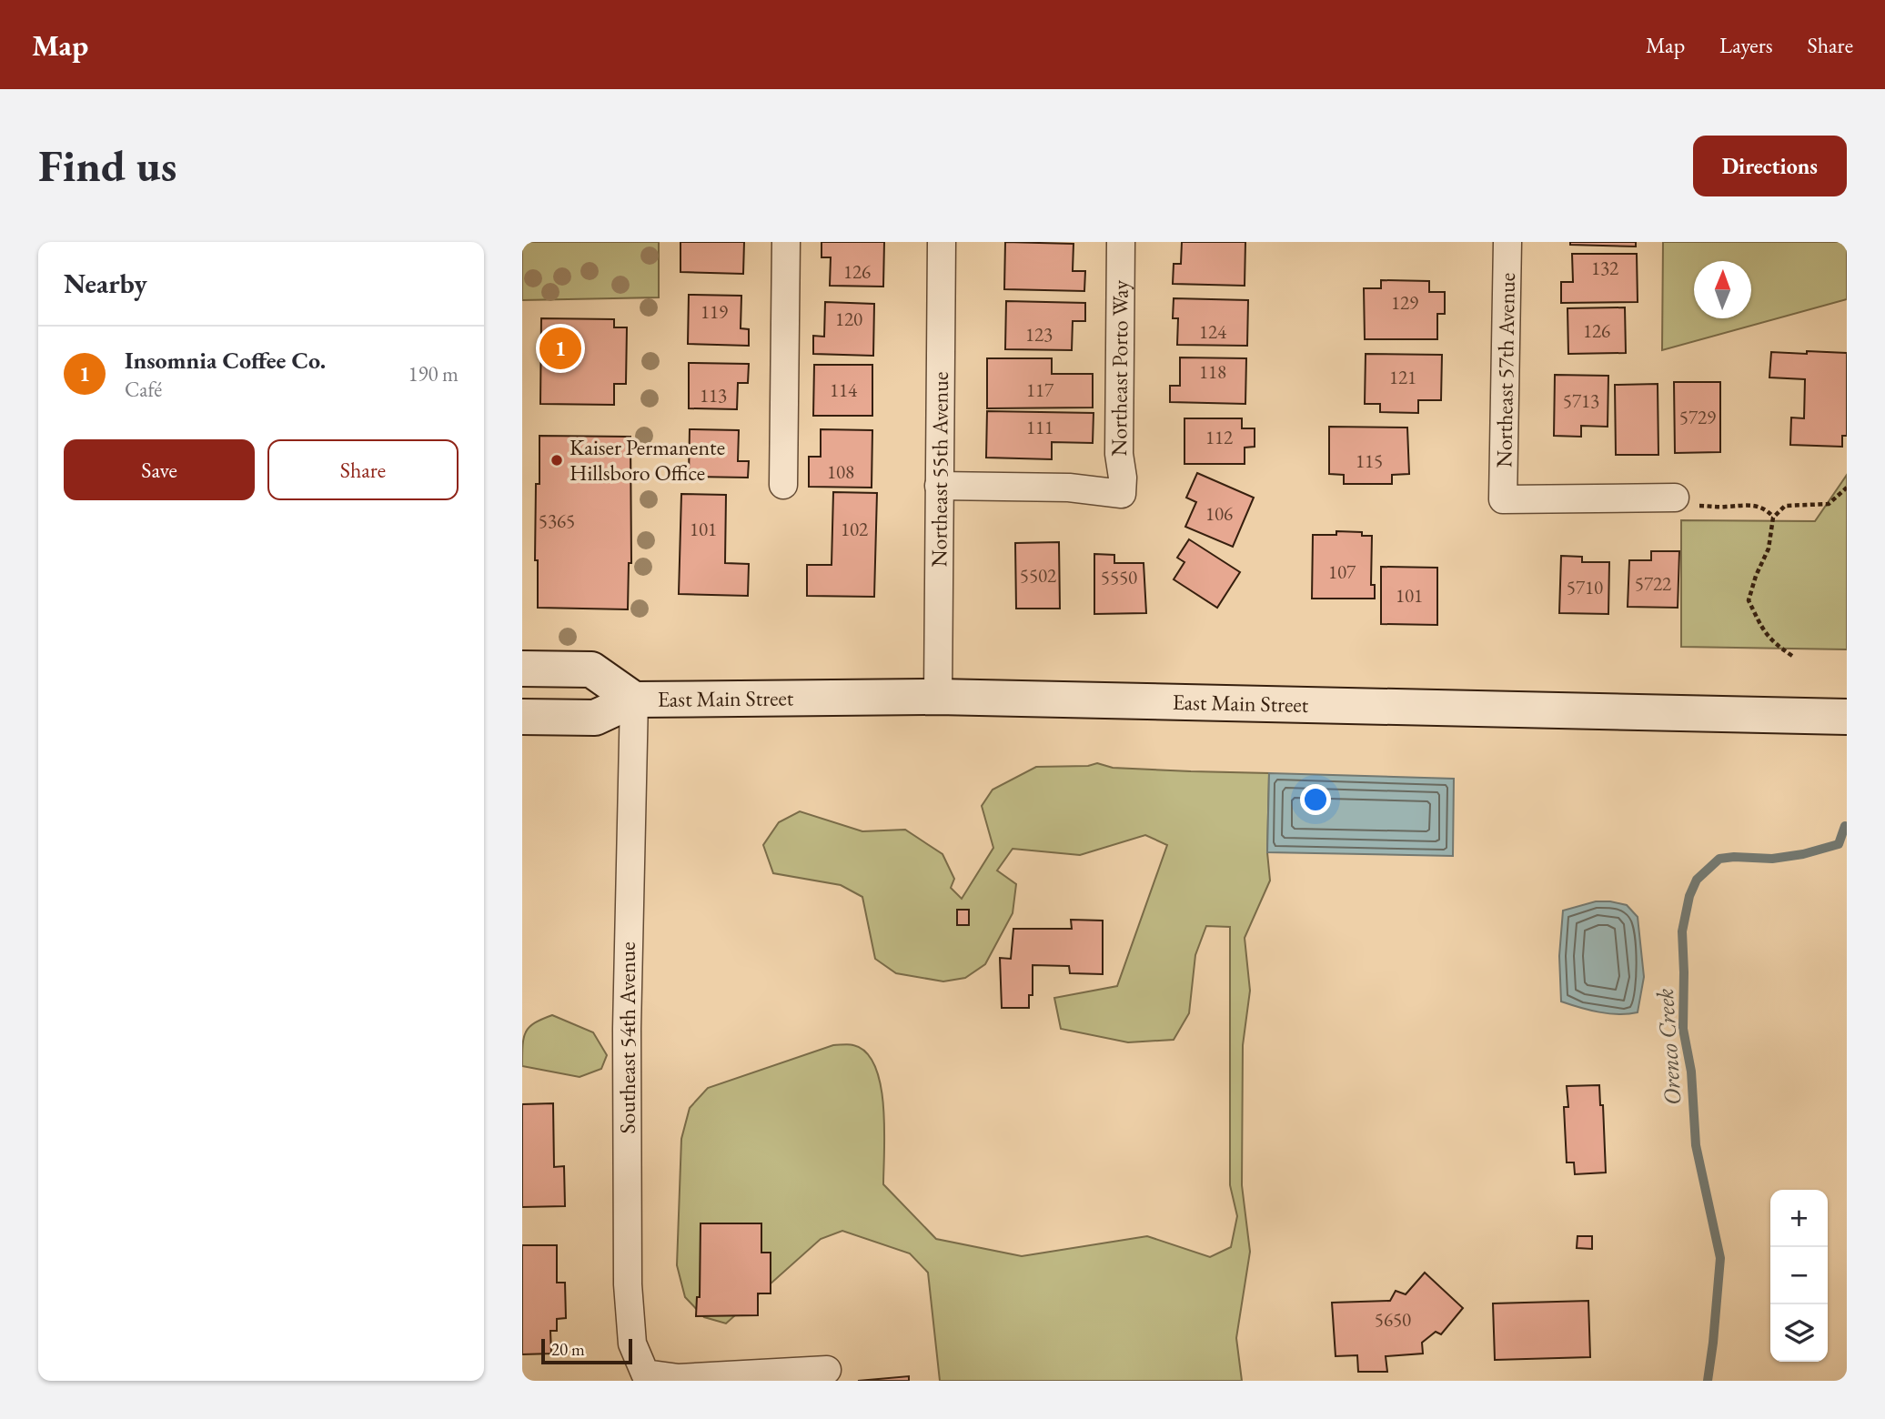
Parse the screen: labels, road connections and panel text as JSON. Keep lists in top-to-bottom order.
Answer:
{
  "streets": {
    "main road": ["East Main Street"],
    "street": [
      "Northeast Porto Way",
      "Northeast 57th Avenue",
      "Northeast 55th Avenue",
      "Southeast 54th Avenue"
    ]
  },
  "crossings": [
    ["Northeast Porto Way", "Northeast 55th Avenue"],
    ["Northeast 55th Avenue", "East Main Street"],
    ["East Main Street", "Southeast 54th Avenue"]
  ],
  "water": ["Orenco Creek"],
  "places": ["Kaiser Permanente Hillsboro Office"],
  "house_numbers": [
    "132",
    "126",
    "129",
    "119",
    "120",
    "126",
    "124",
    "123",
    "118",
    "121",
    "114",
    "117",
    "113",
    "5713",
    "5729",
    "111",
    "112",
    "115",
    "108",
    "106",
    "5365",
    "101",
    "102",
    "107",
    "5502",
    "5550",
    "5722",
    "5710",
    "101",
    "5650"
  ],
  "scale_bar": "20 m",
  "north": "top",
  "page": {
    "header": "Map",
    "nav": ["Map", "Layers", "Share"],
    "buttons": [
      "Directions",
      ["Save", "Share"]
    ],
    "title": "Find us",
    "heading": "Nearby",
    "pins": "1",
    "list": [
      {
        "mark": "1",
        "name": "Insomnia Coffee Co.",
        "note": "Café",
        "value": "190 m"
      }
    ],
    "map_buttons": ["+", "−"],
    "scale": "20 m"
  }
}
